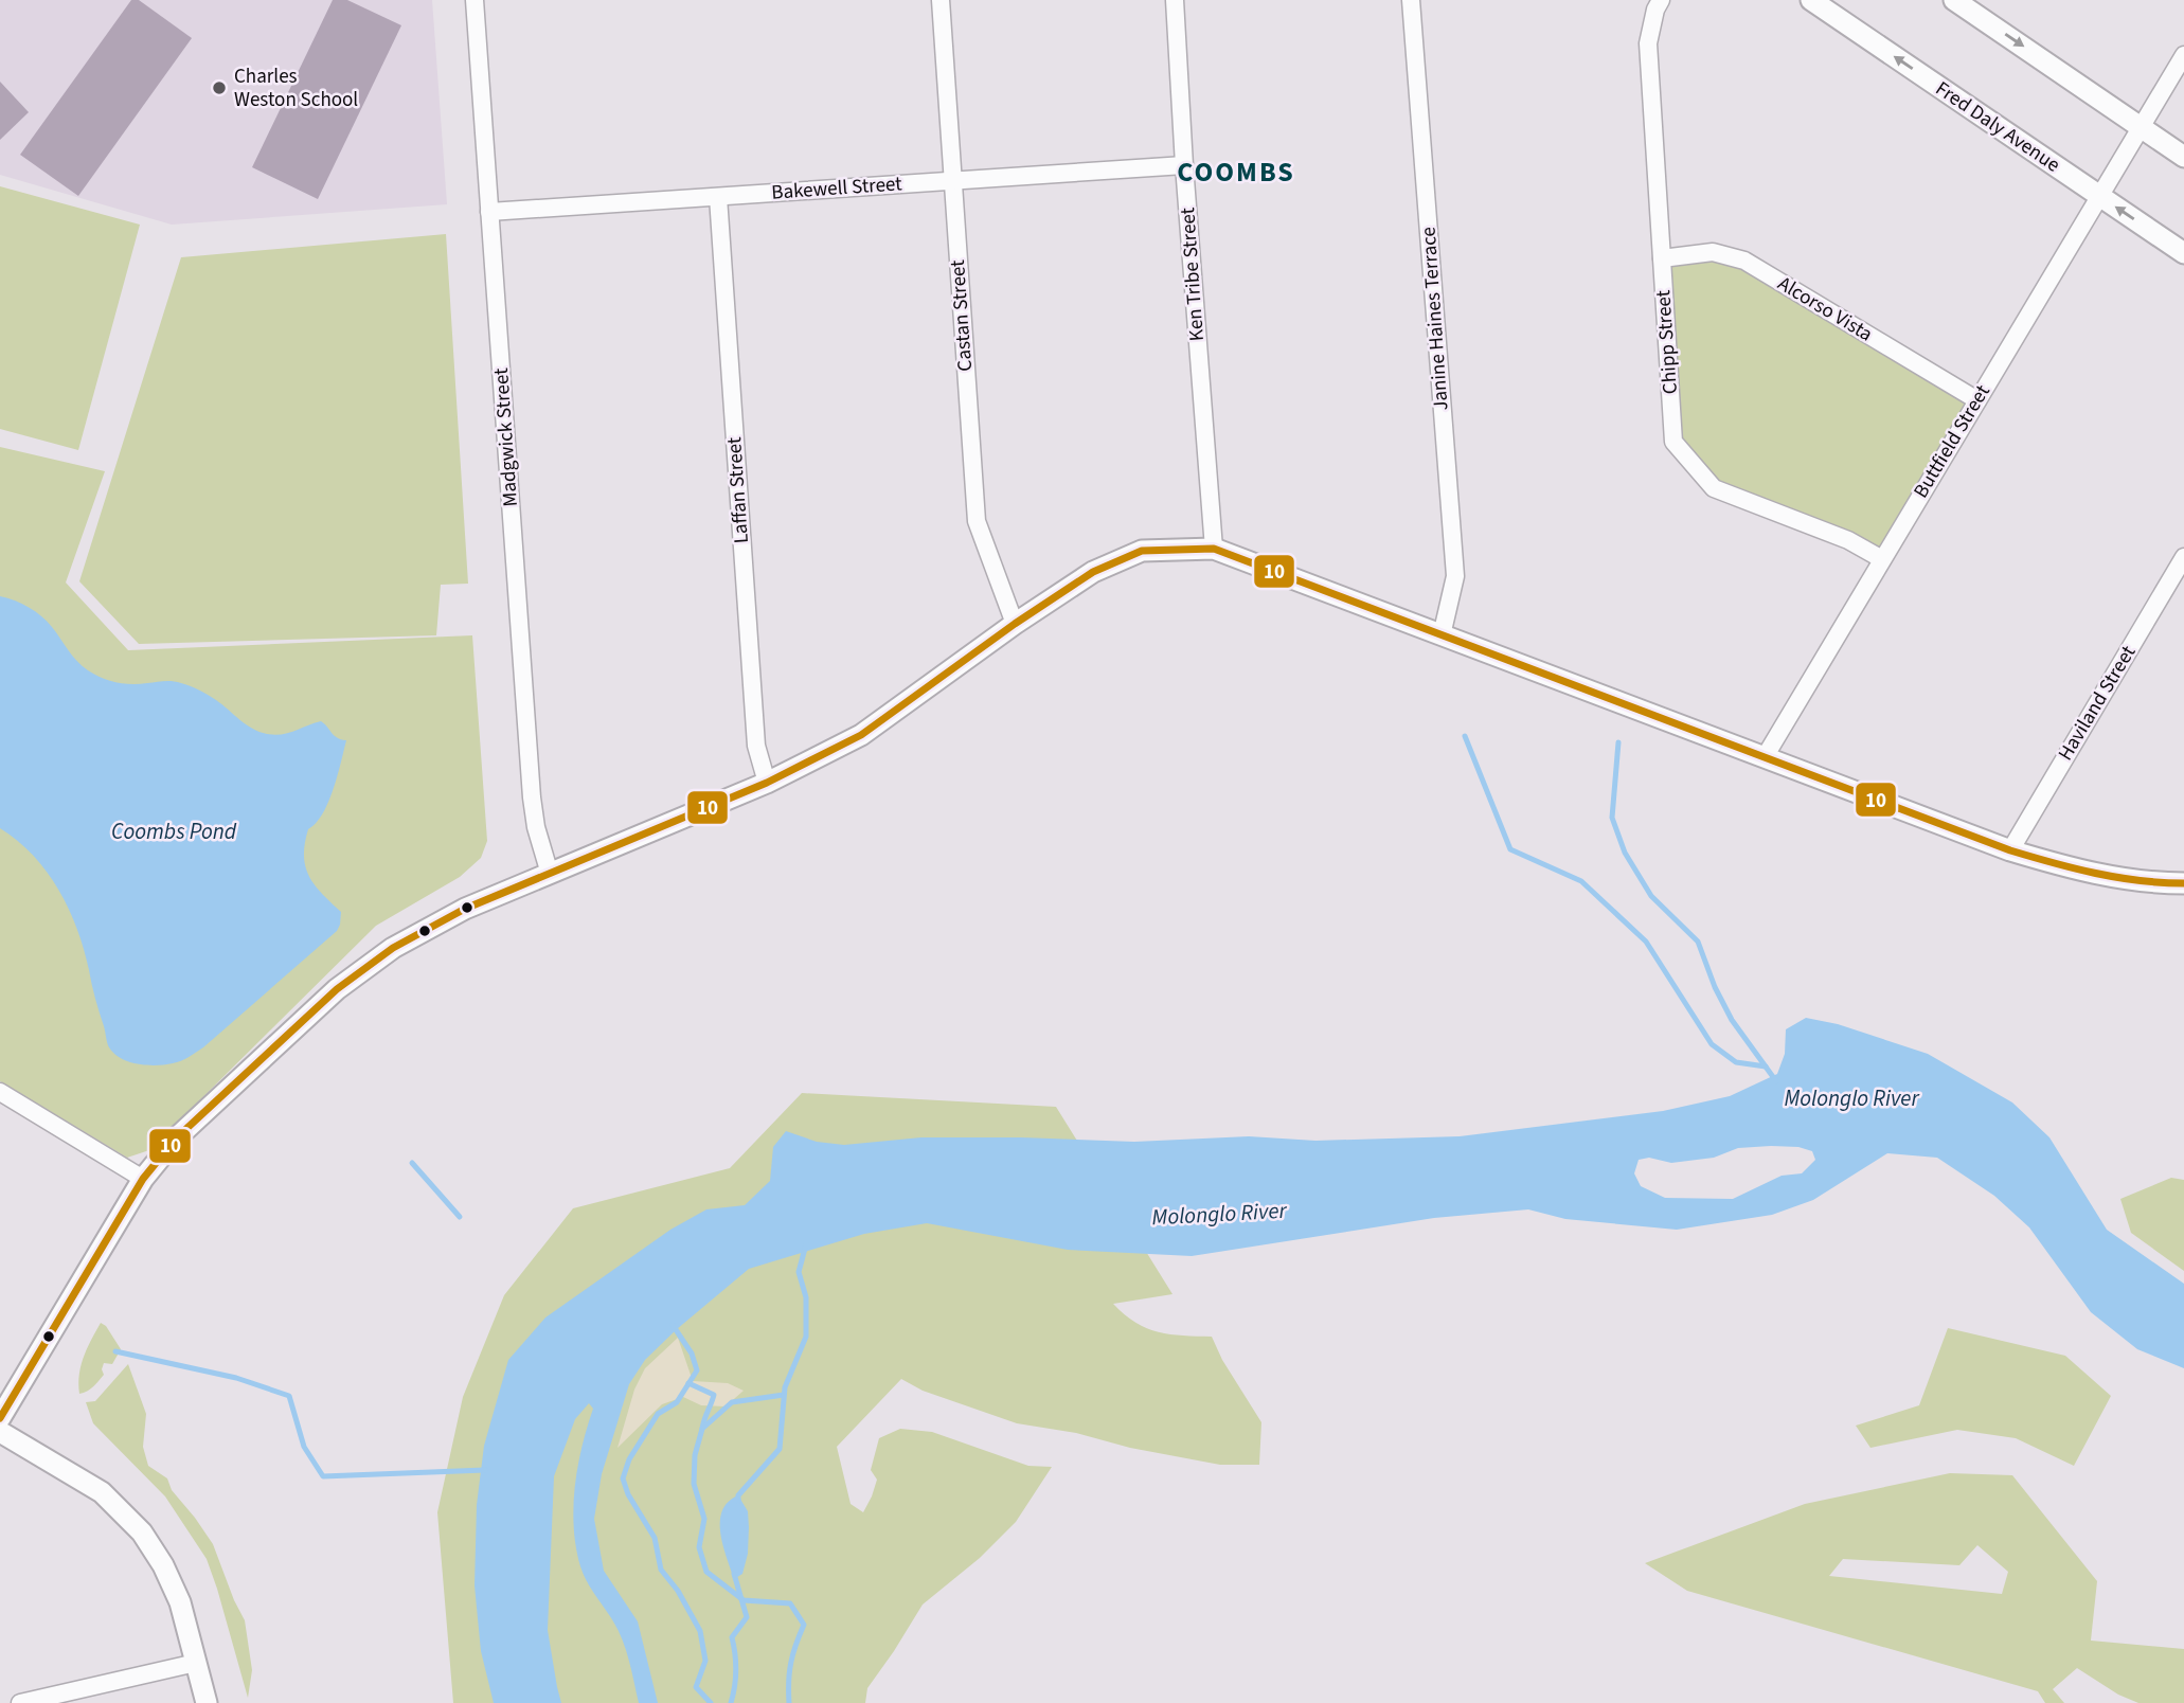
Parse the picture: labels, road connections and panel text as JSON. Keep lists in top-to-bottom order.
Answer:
{
  "streets": {
    "street": [
      "Fred Daly Avenue",
      "Bakewell Street",
      "Ken Tribe Street",
      "Alcorso Vista",
      "Castan Street",
      "Janine Haines Terrace",
      "Chipp Street",
      "Madgwick Street",
      "Buttfield Street",
      "Laffan Street",
      "Haviland Street"
    ]
  },
  "crossings": [
    ["Fred Daly Avenue", "Buttfield Street"],
    ["Bakewell Street", "Ken Tribe Street"],
    ["Bakewell Street", "Castan Street"],
    ["Bakewell Street", "Madgwick Street"],
    ["Bakewell Street", "Laffan Street"],
    ["Alcorso Vista", "Chipp Street"],
    ["Alcorso Vista", "Buttfield Street"],
    ["Chipp Street", "Buttfield Street"]
  ],
  "districts": ["COOMBS"],
  "water": ["Coombs Pond", "Molonglo River"],
  "places": ["Charles Weston School"],
  "lines": ["transit line 10"]
}
